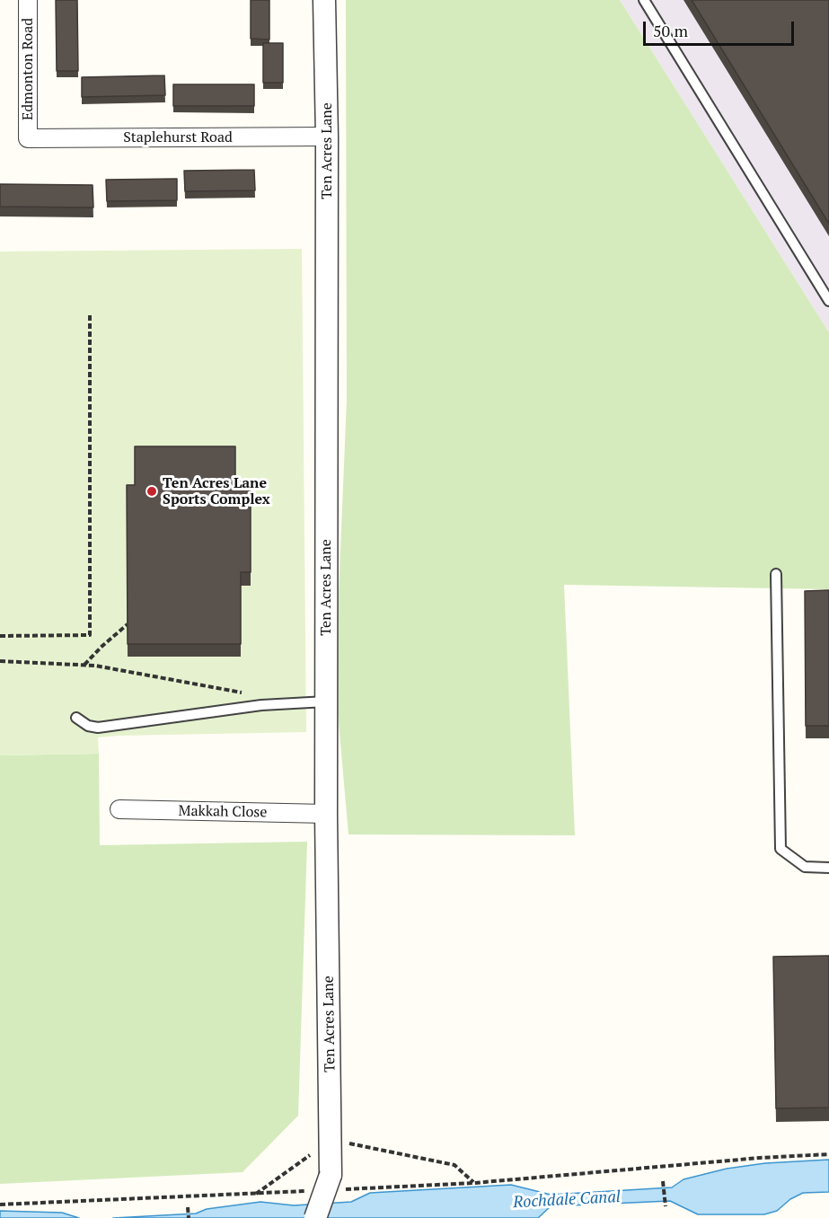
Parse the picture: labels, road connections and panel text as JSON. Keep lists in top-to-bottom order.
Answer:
{
  "streets": {
    "street": [
      "Edmonton Road",
      "Staplehurst Road",
      "Ten Acres Lane",
      "Makkah Close"
    ]
  },
  "crossings": [
    ["Edmonton Road", "Staplehurst Road"],
    ["Staplehurst Road", "Ten Acres Lane"],
    ["Ten Acres Lane", "Makkah Close"]
  ],
  "water": ["Rochdale Canal"],
  "places": ["Ten Acres Lane Sports Complex"],
  "scale_bar": "50 m"
}
